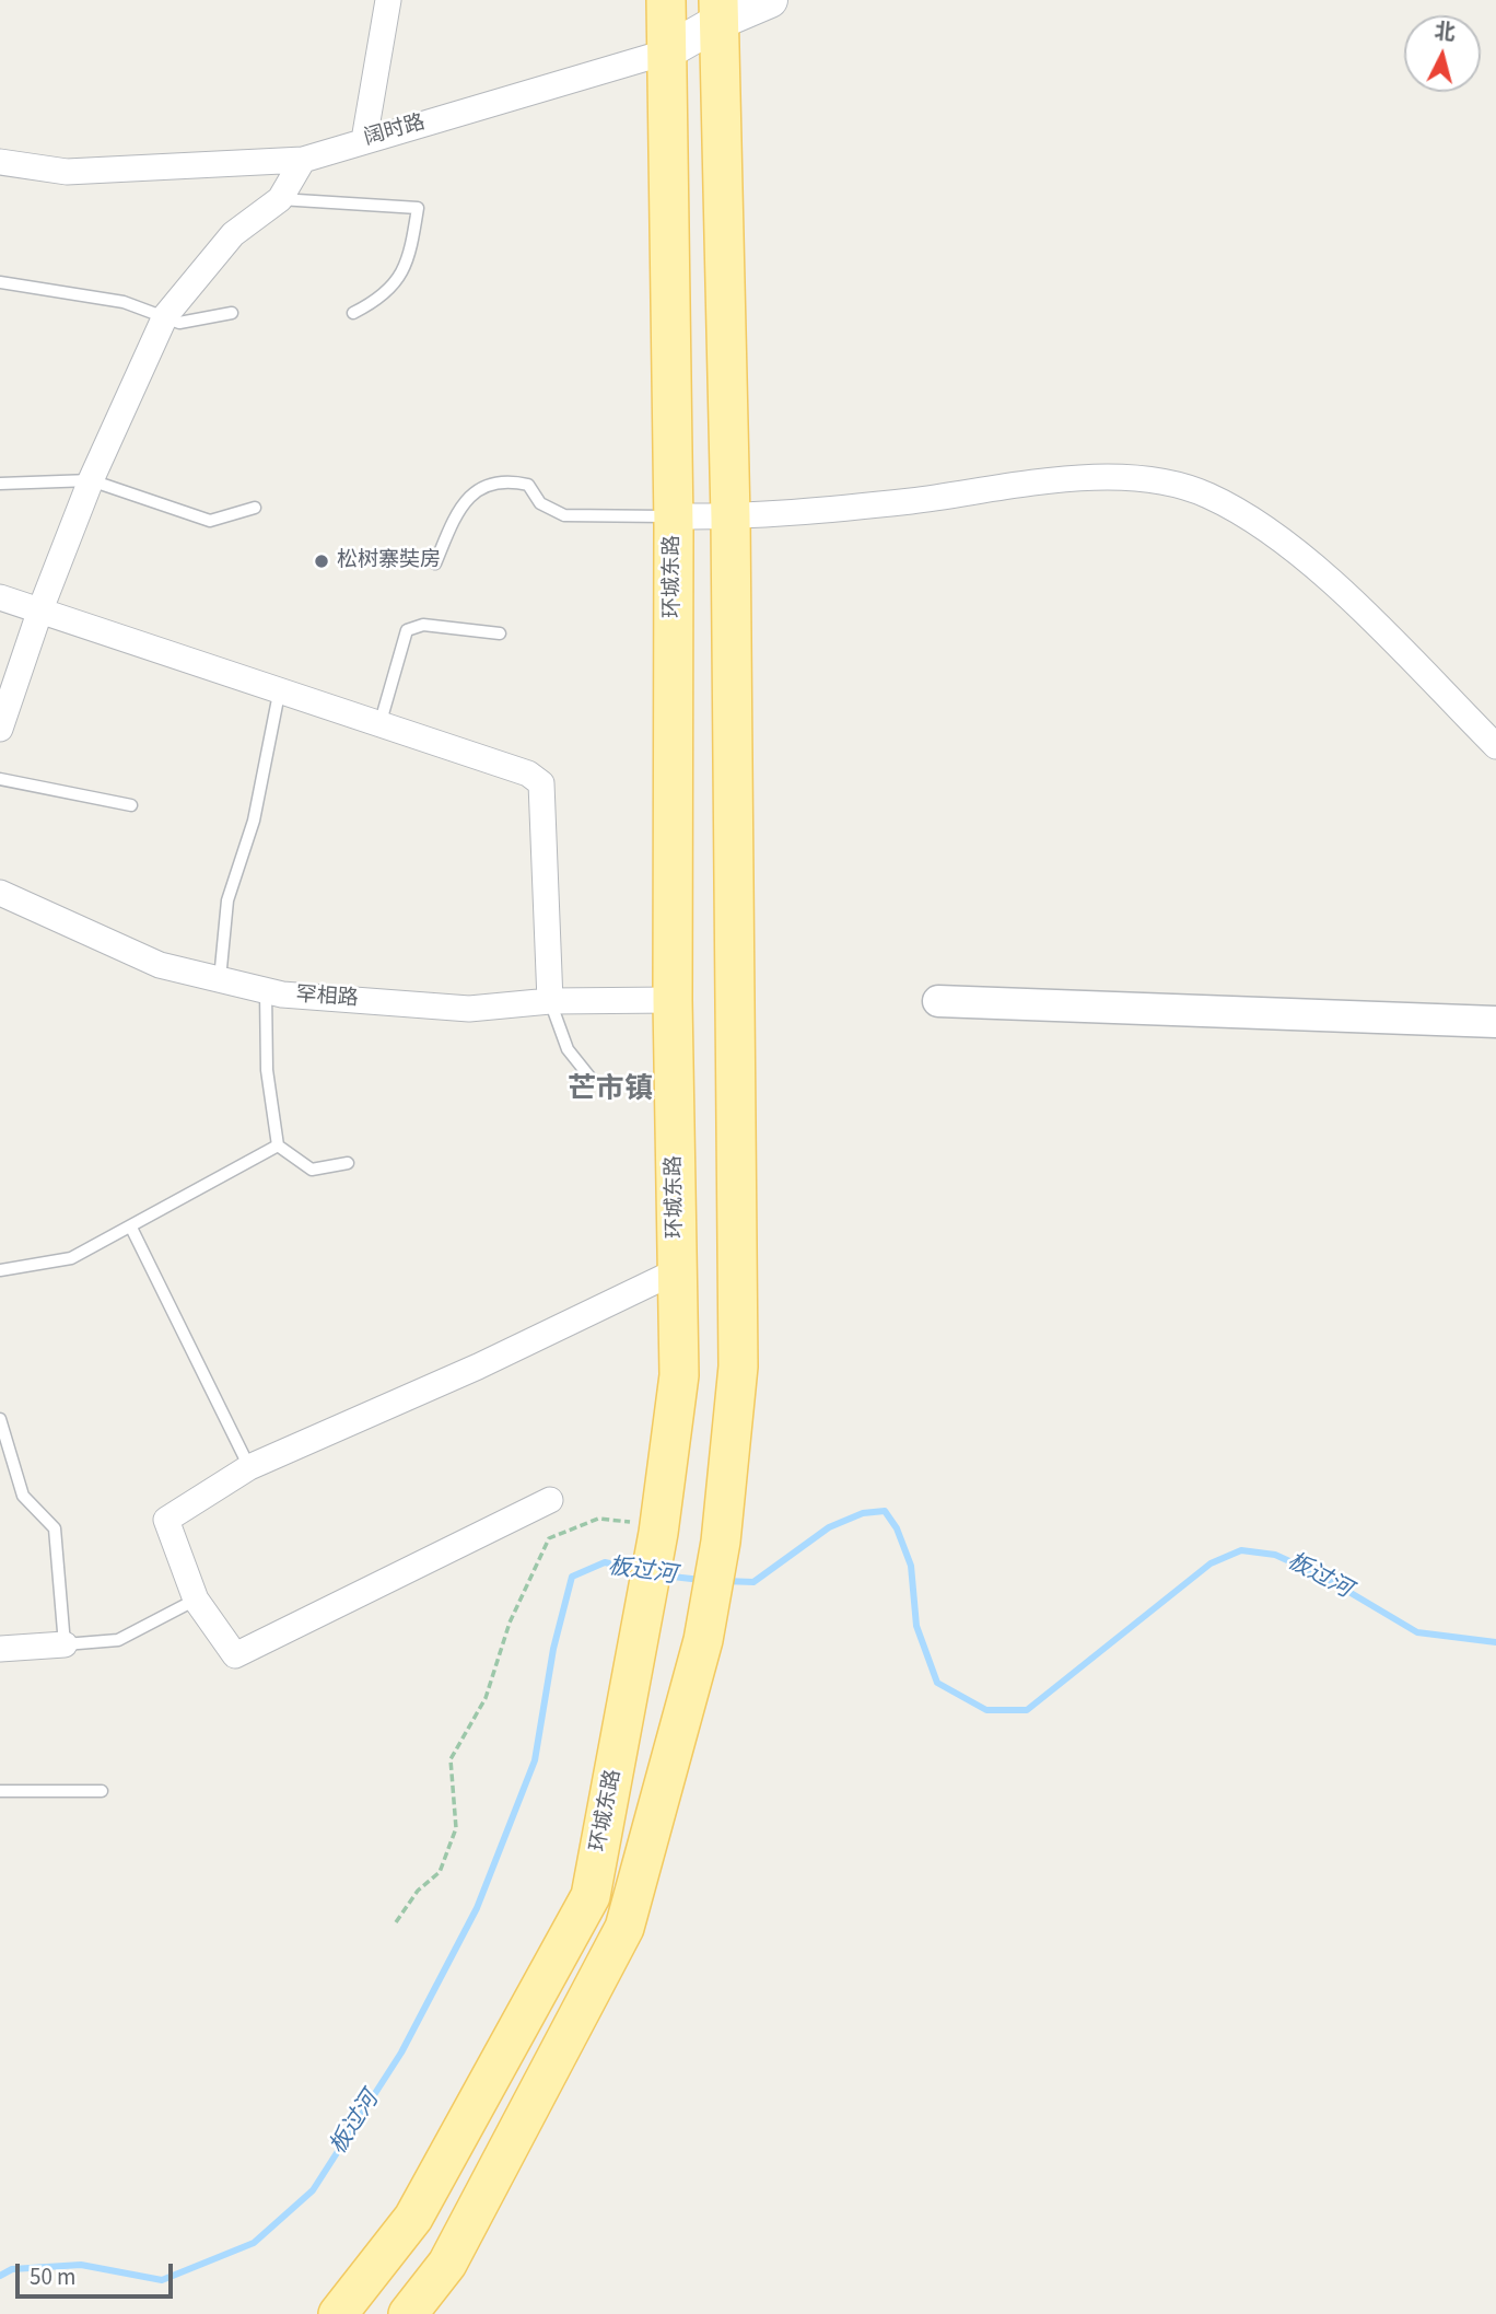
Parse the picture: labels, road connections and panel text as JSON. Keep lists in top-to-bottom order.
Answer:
{
  "streets": {
    "main road": ["阔时路", "环城东路"],
    "street": ["罕相路"]
  },
  "crossings": [
    ["阔时路", "环城东路"],
    ["环城东路", "罕相路"]
  ],
  "districts": ["芒市镇"],
  "water": ["板过河"],
  "places": ["松树寨奘房"],
  "scale_bar": "50 m",
  "north": "top"
}
